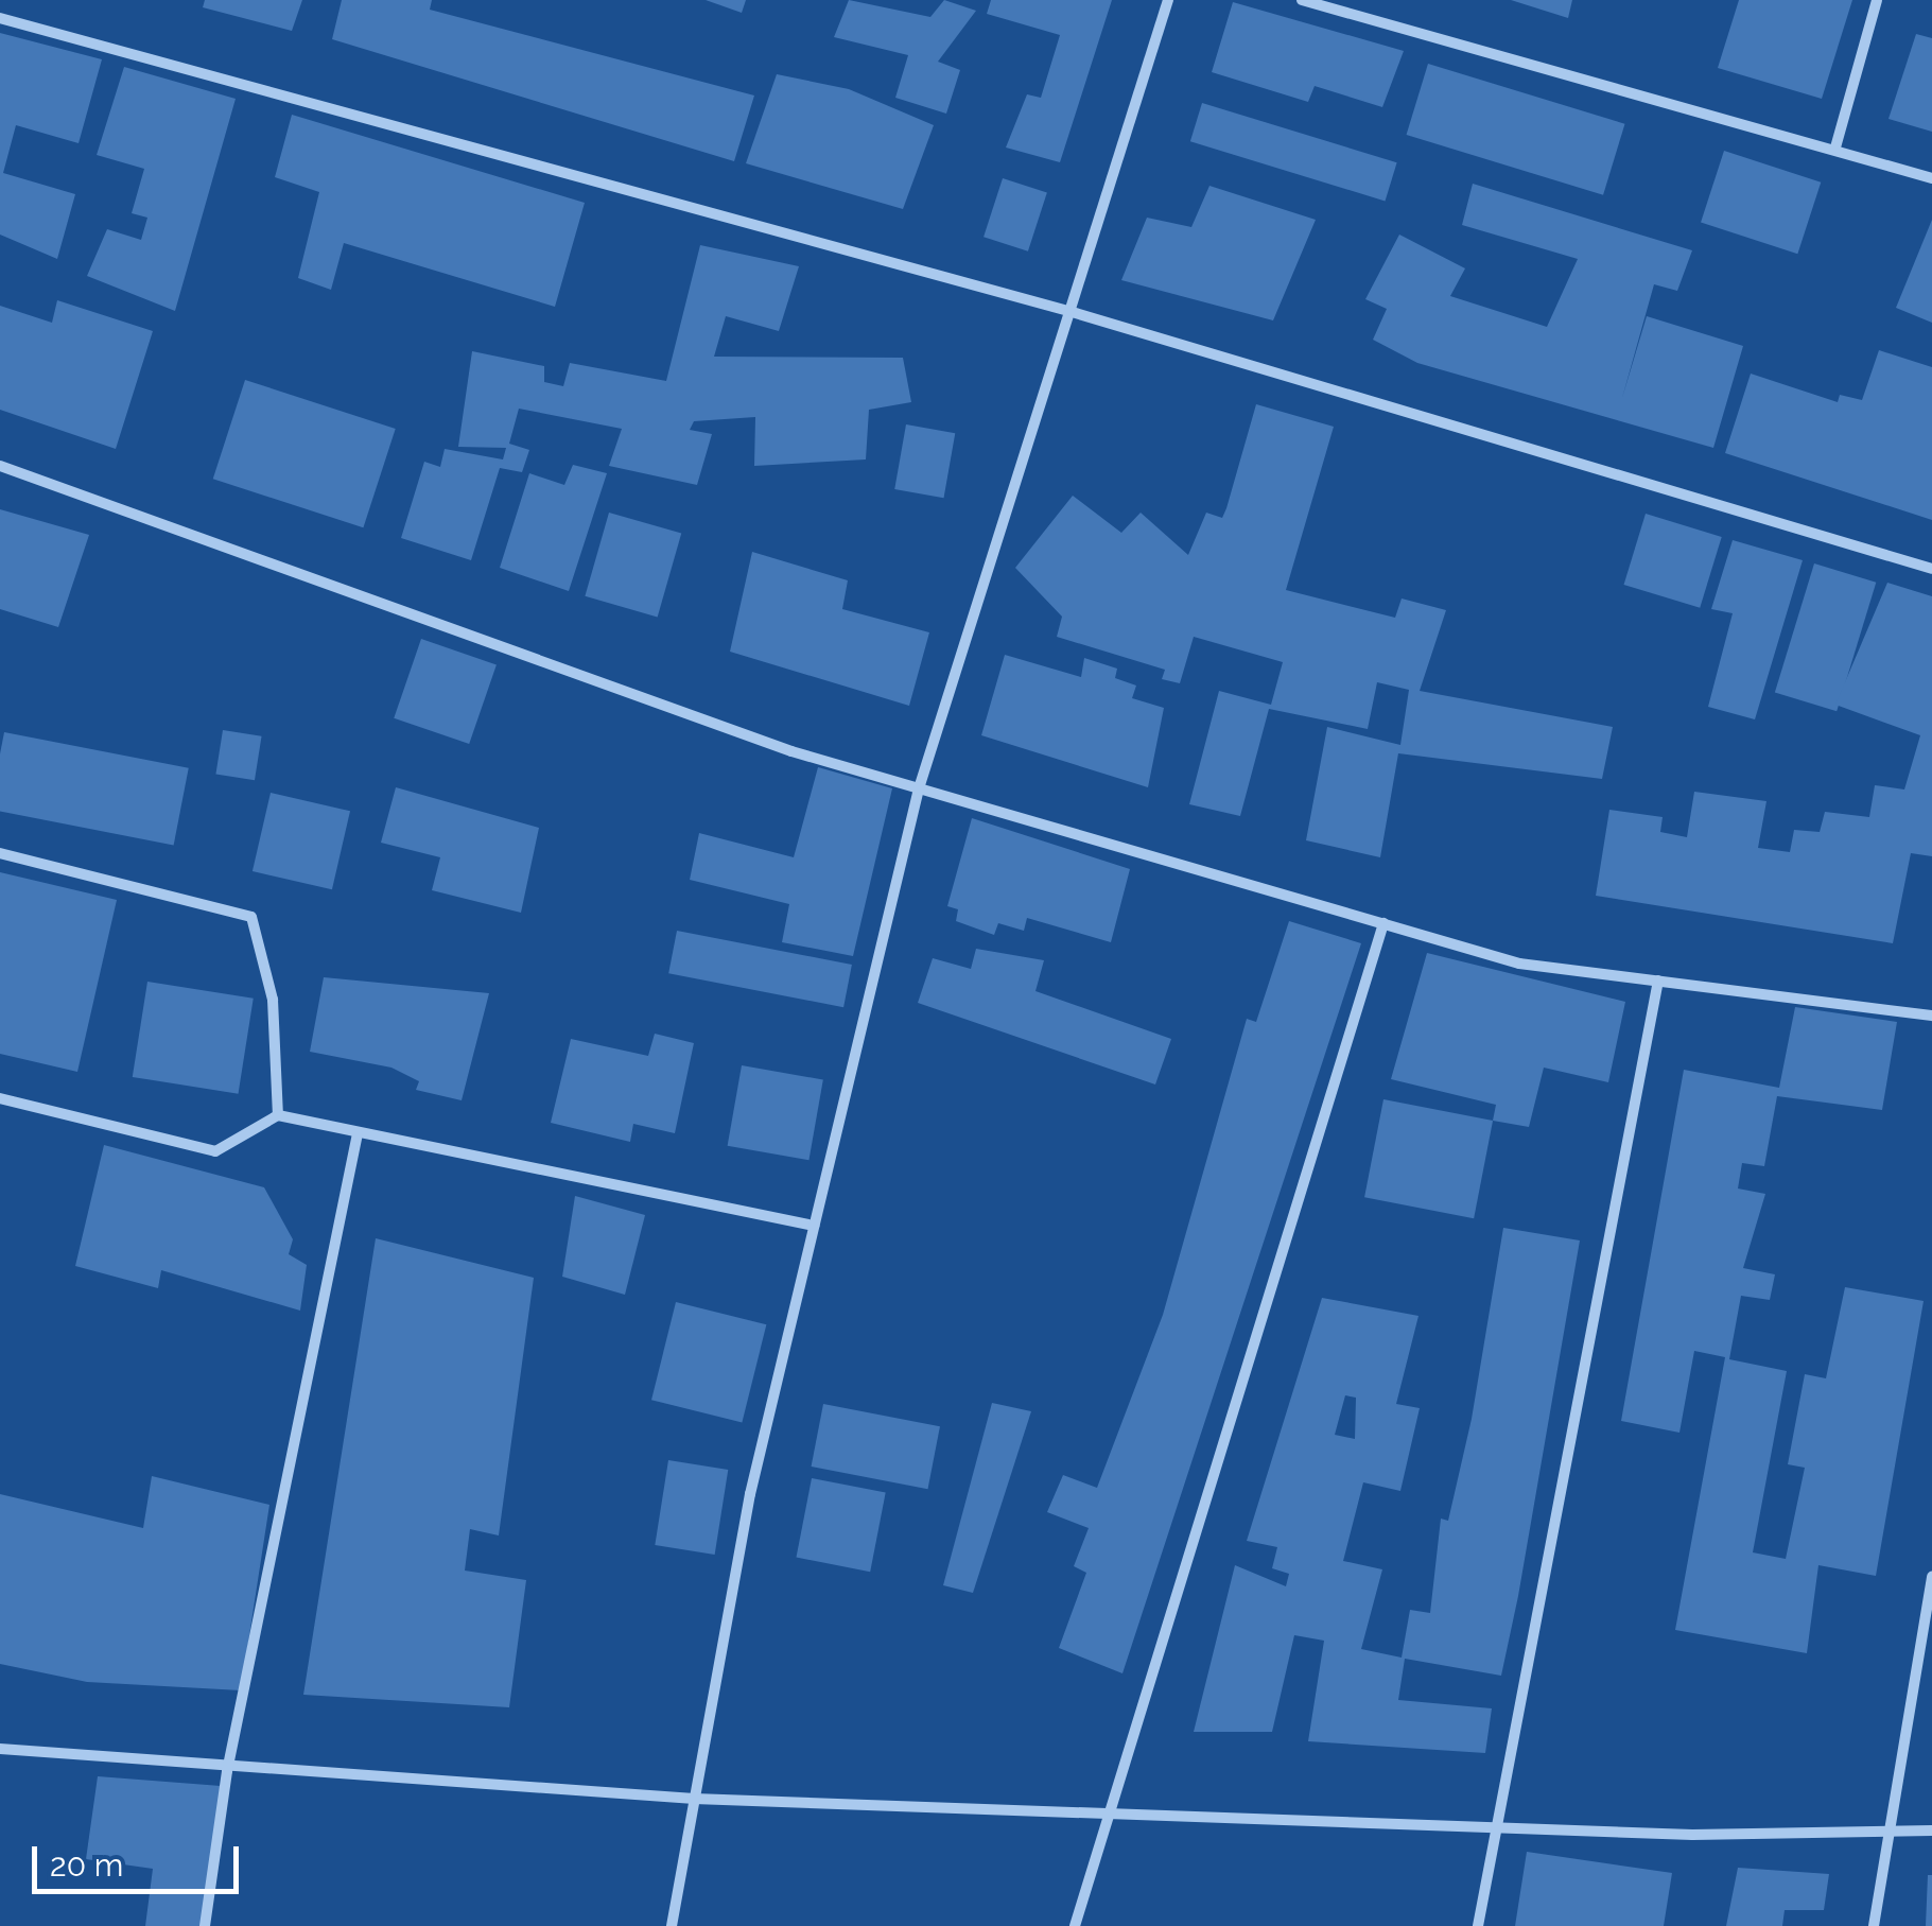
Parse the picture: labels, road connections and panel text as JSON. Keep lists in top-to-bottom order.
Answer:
{
  "scale_bar": "20 m"
}
